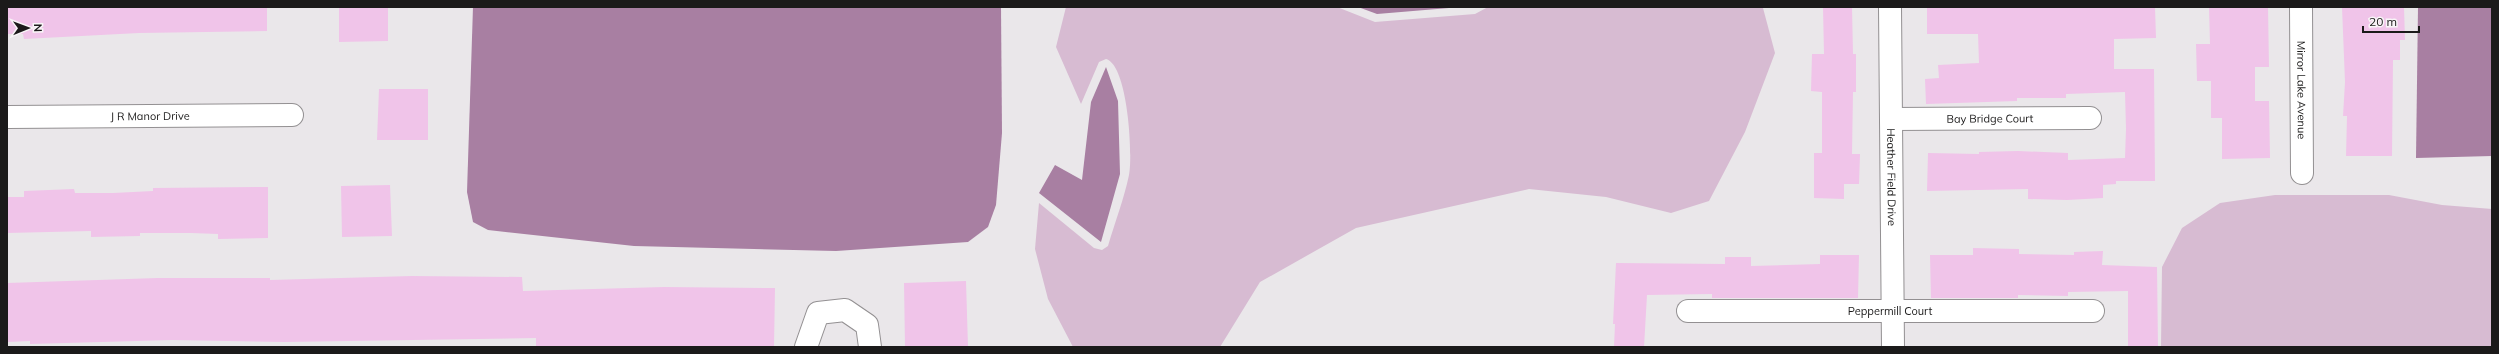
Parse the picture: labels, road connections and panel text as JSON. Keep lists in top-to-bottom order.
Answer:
{
  "streets": {
    "street": [
      "Mirror Lake Avenue",
      "J R Manor Drive",
      "Bay Bridge Court",
      "Heather Field Drive",
      "Peppermill Court"
    ]
  },
  "crossings": [
    ["Bay Bridge Court", "Heather Field Drive"],
    ["Heather Field Drive", "Peppermill Court"]
  ],
  "scale_bar": "20 m",
  "north": "right"
}
